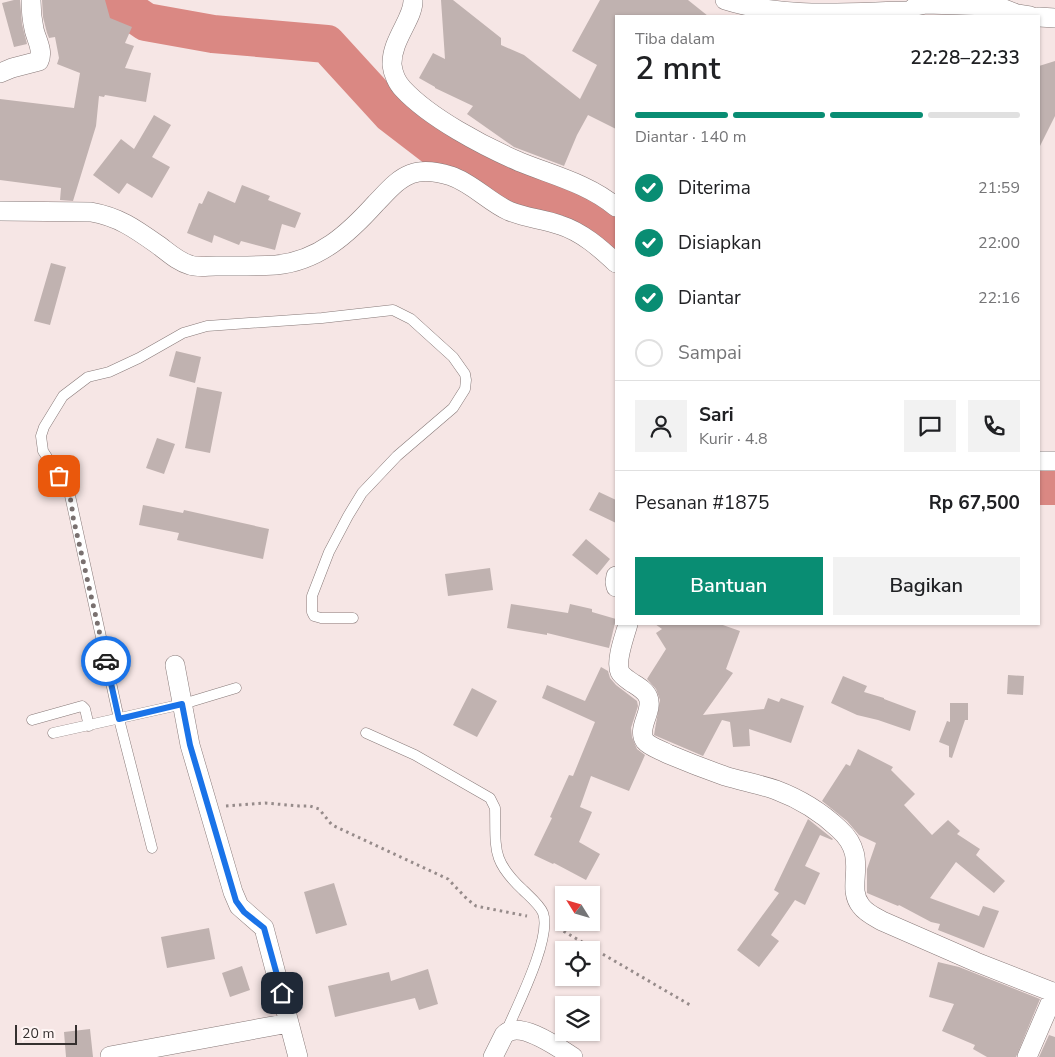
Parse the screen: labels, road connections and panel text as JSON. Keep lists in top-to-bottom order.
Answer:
{
  "scale_bar": "20 m",
  "north": "top left",
  "page": {
    "heading": ["2 mnt", "Tiba dalam", "22:28–22:33"],
    "panel": [
      "Sari",
      "Kurir · 4.8",
      "Pesanan #1875",
      "Rp 67,500"
    ],
    "bar": "Diantar · 140 m",
    "list": [
      ["Diterima", "21:59"],
      ["Disiapkan", "22:00"],
      ["Diantar", "22:16"],
      "Sampai"
    ],
    "buttons": ["Bantuan", "Bagikan"],
    "scale": "20 m"
  }
}
